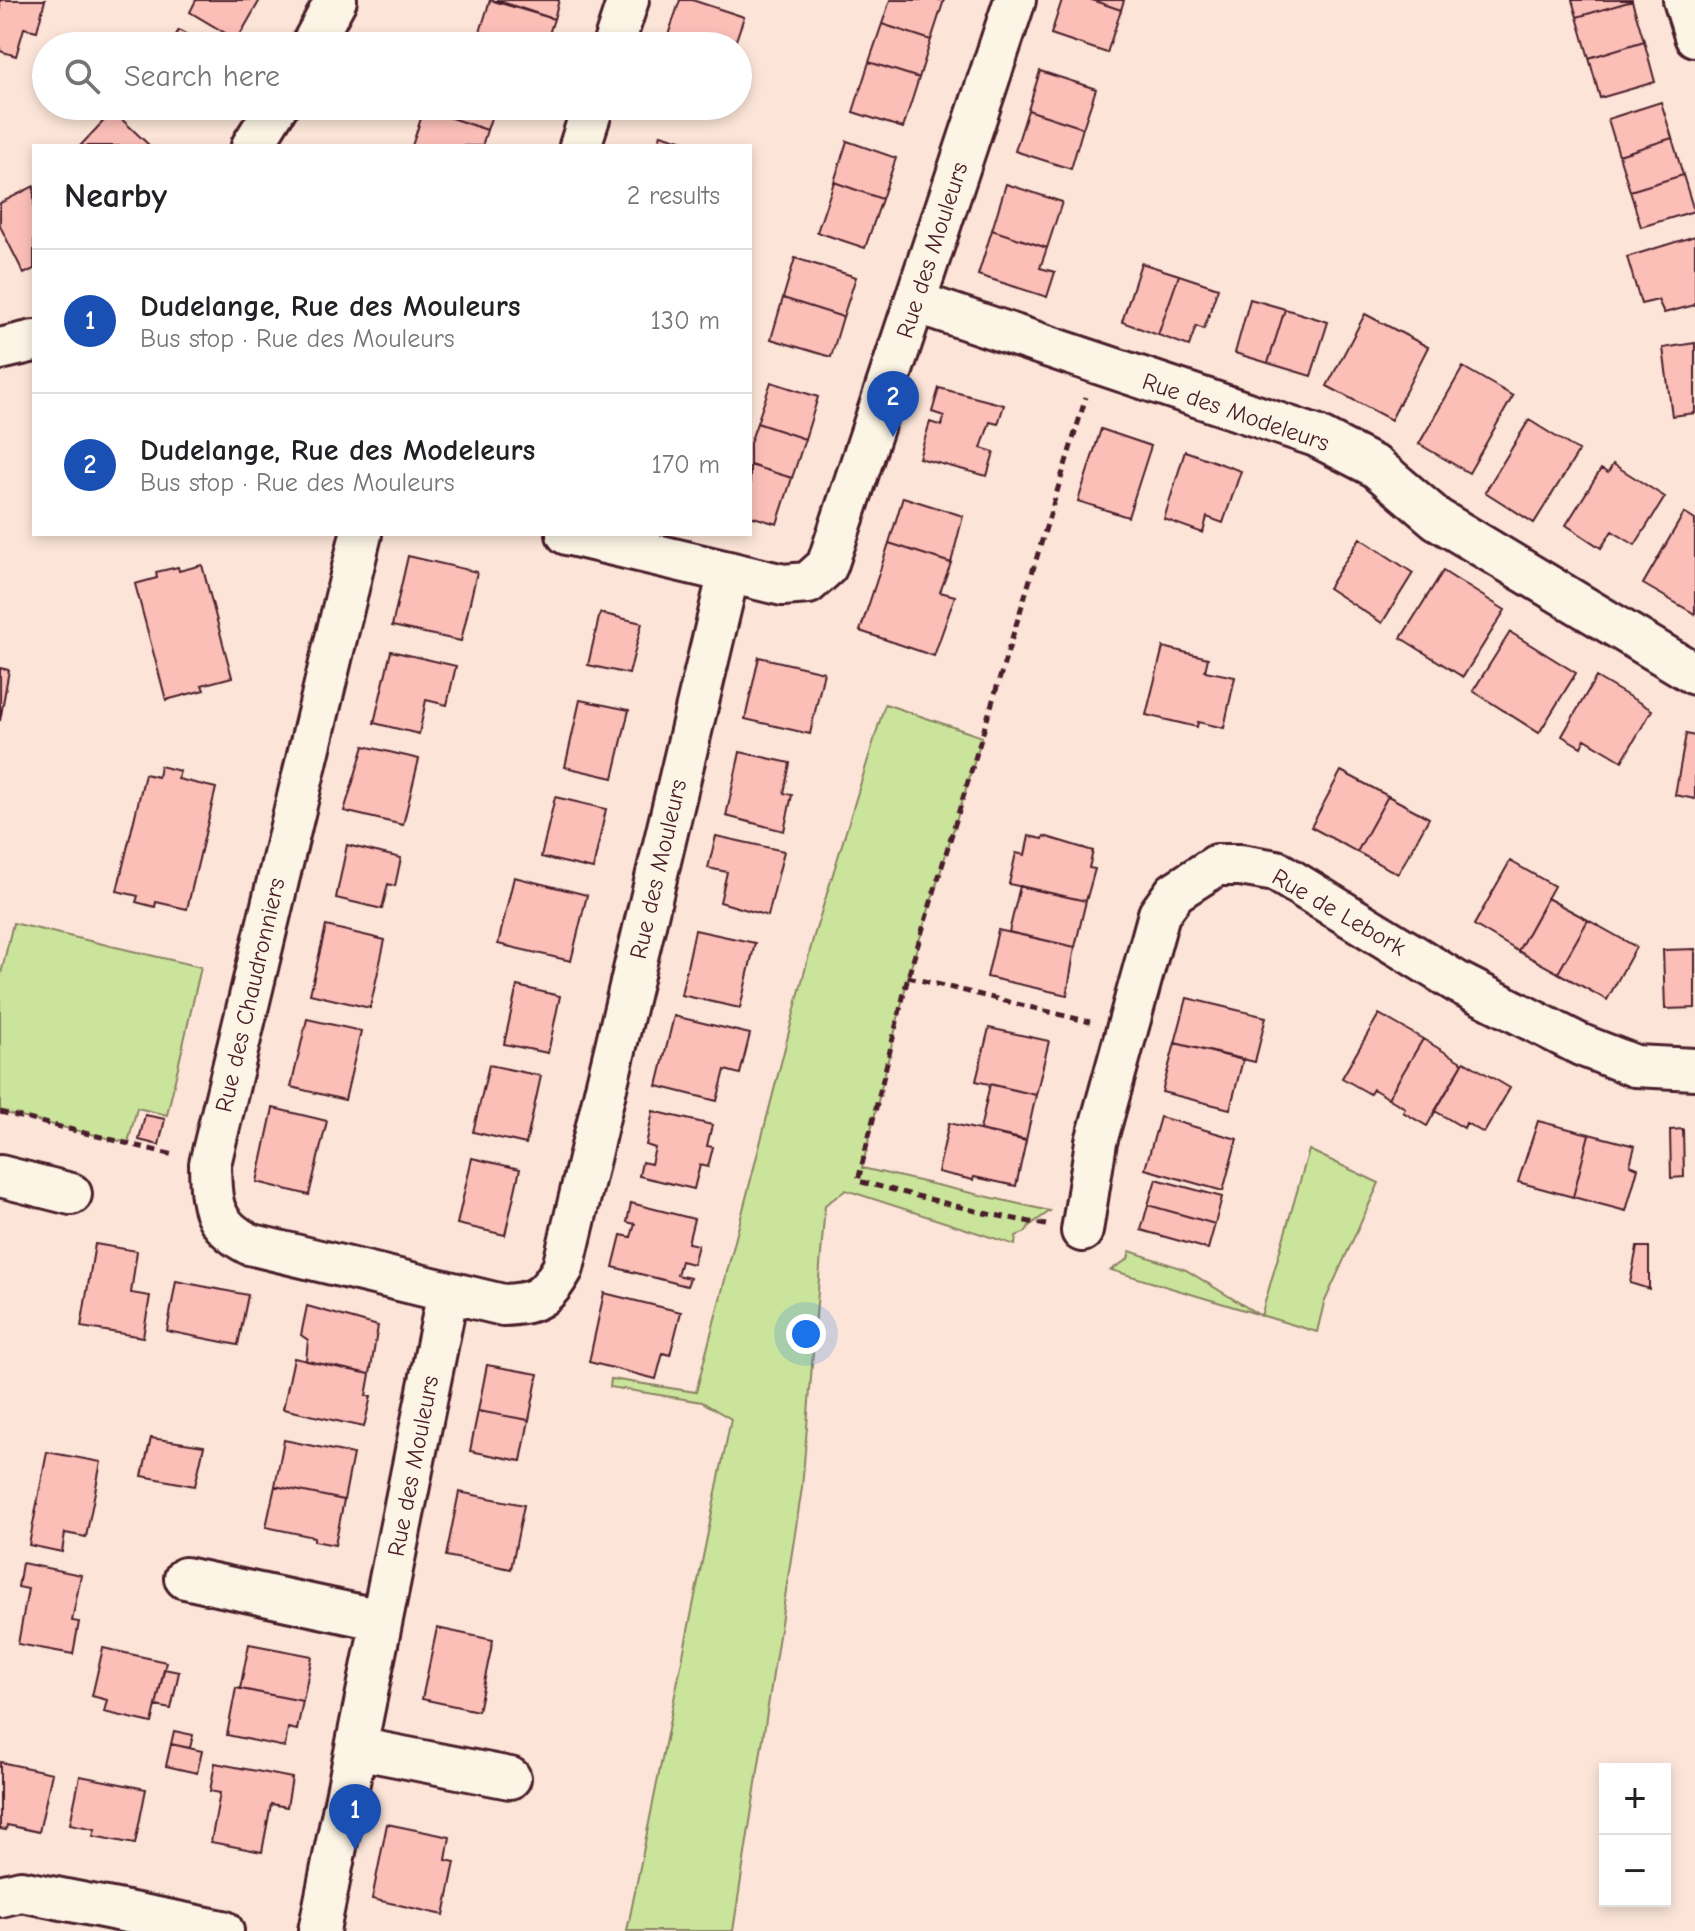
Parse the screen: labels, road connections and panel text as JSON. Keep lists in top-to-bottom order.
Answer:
{
  "streets": {
    "street": [
      "Rue des Mouleurs",
      "Rue des Modeleurs",
      "Rue de Lebork",
      "Rue des Chaudronniers"
    ]
  },
  "crossings": [
    ["Rue des Mouleurs", "Rue des Modeleurs"],
    ["Rue des Mouleurs", "Rue des Chaudronniers"]
  ],
  "page": {
    "search": "Search here",
    "heading": ["Nearby", "2 results"],
    "list": [
      {
        "mark": "1",
        "name": "Dudelange, Rue des Mouleurs",
        "note": "Bus stop · Rue des Mouleurs",
        "value": "130 m"
      },
      {
        "mark": "2",
        "name": "Dudelange, Rue des Modeleurs",
        "note": "Bus stop · Rue des Mouleurs",
        "value": "170 m"
      }
    ],
    "pins": ["2", "1"],
    "map_buttons": ["+", "−"]
  }
}
